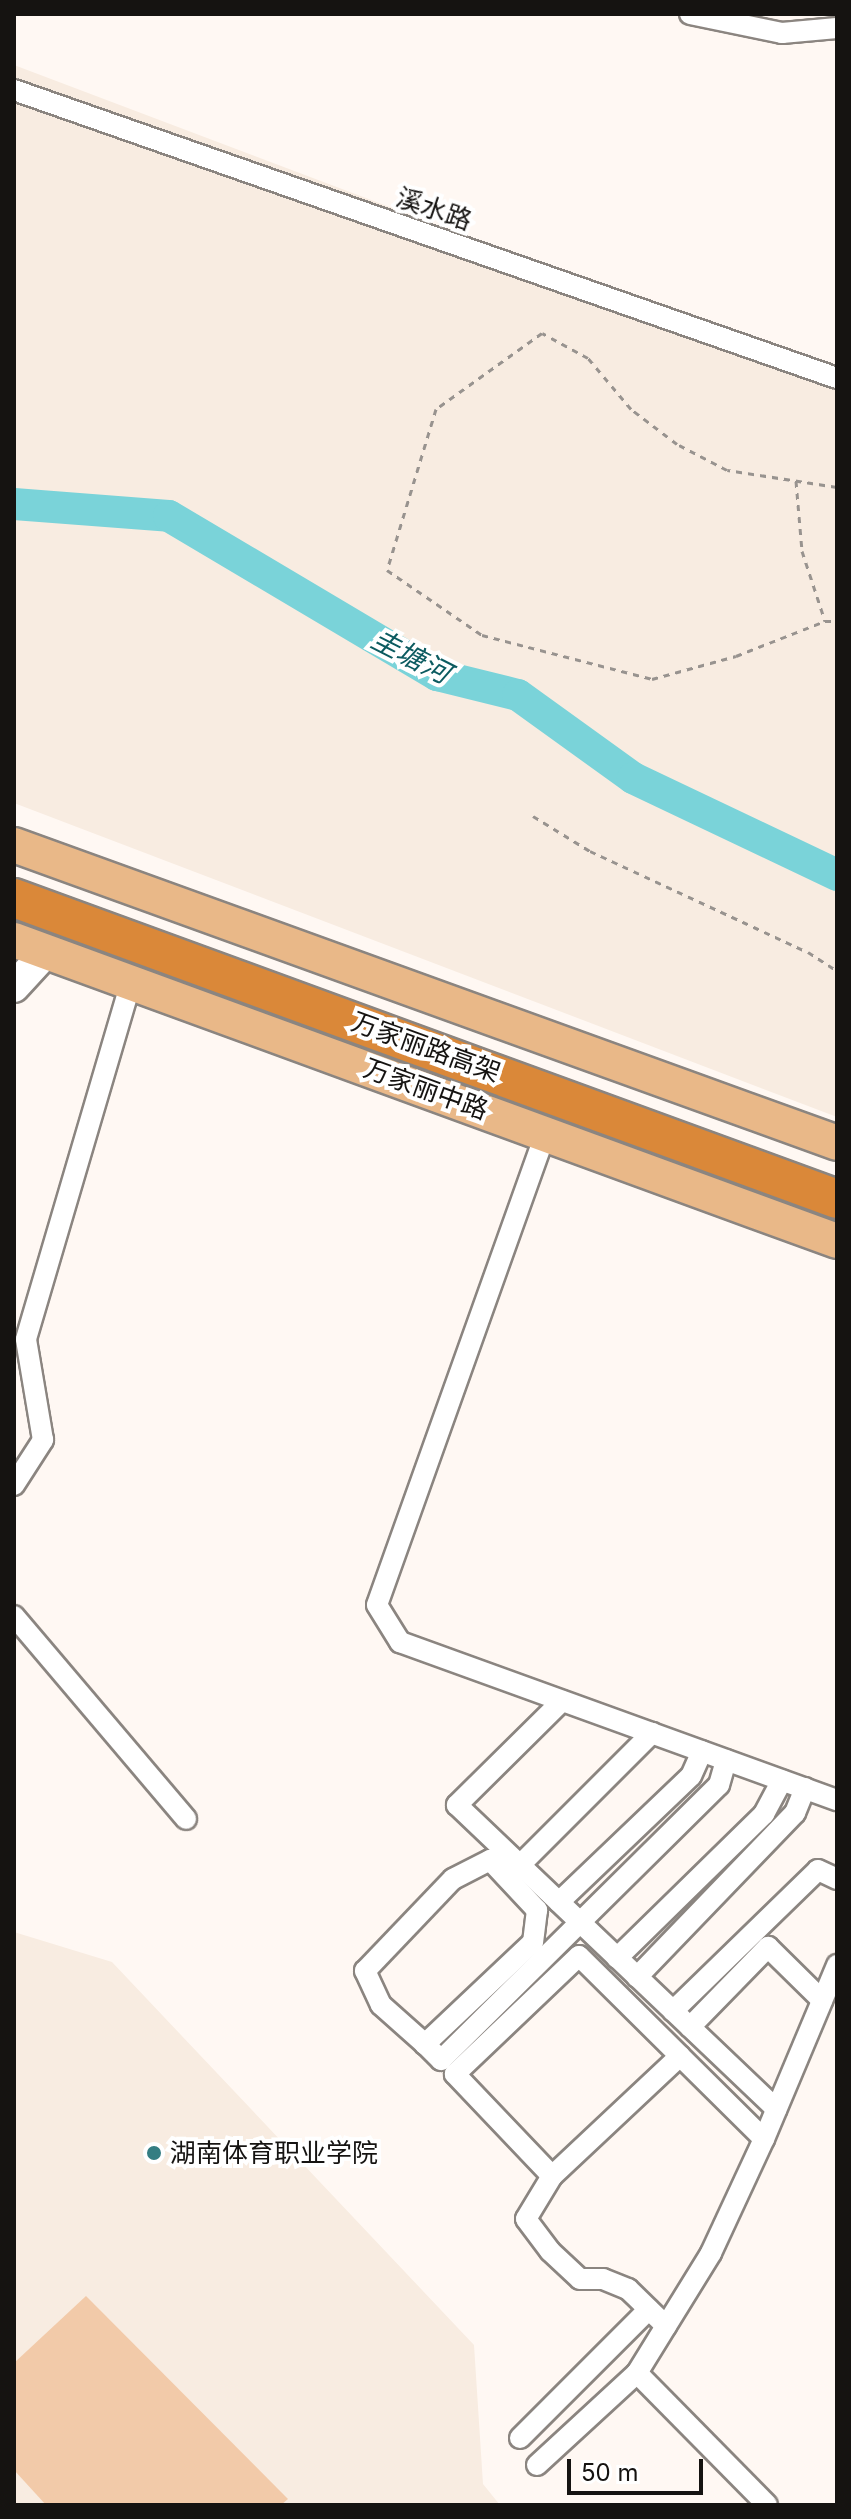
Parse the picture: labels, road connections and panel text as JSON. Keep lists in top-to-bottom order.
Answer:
{
  "streets": {
    "highway": ["万家丽路高架"],
    "main road": ["万家丽中路"],
    "street": ["溪水路"]
  },
  "water": ["圭塘河"],
  "places": ["湖南体育职业学院"],
  "scale_bar": "50 m"
}
